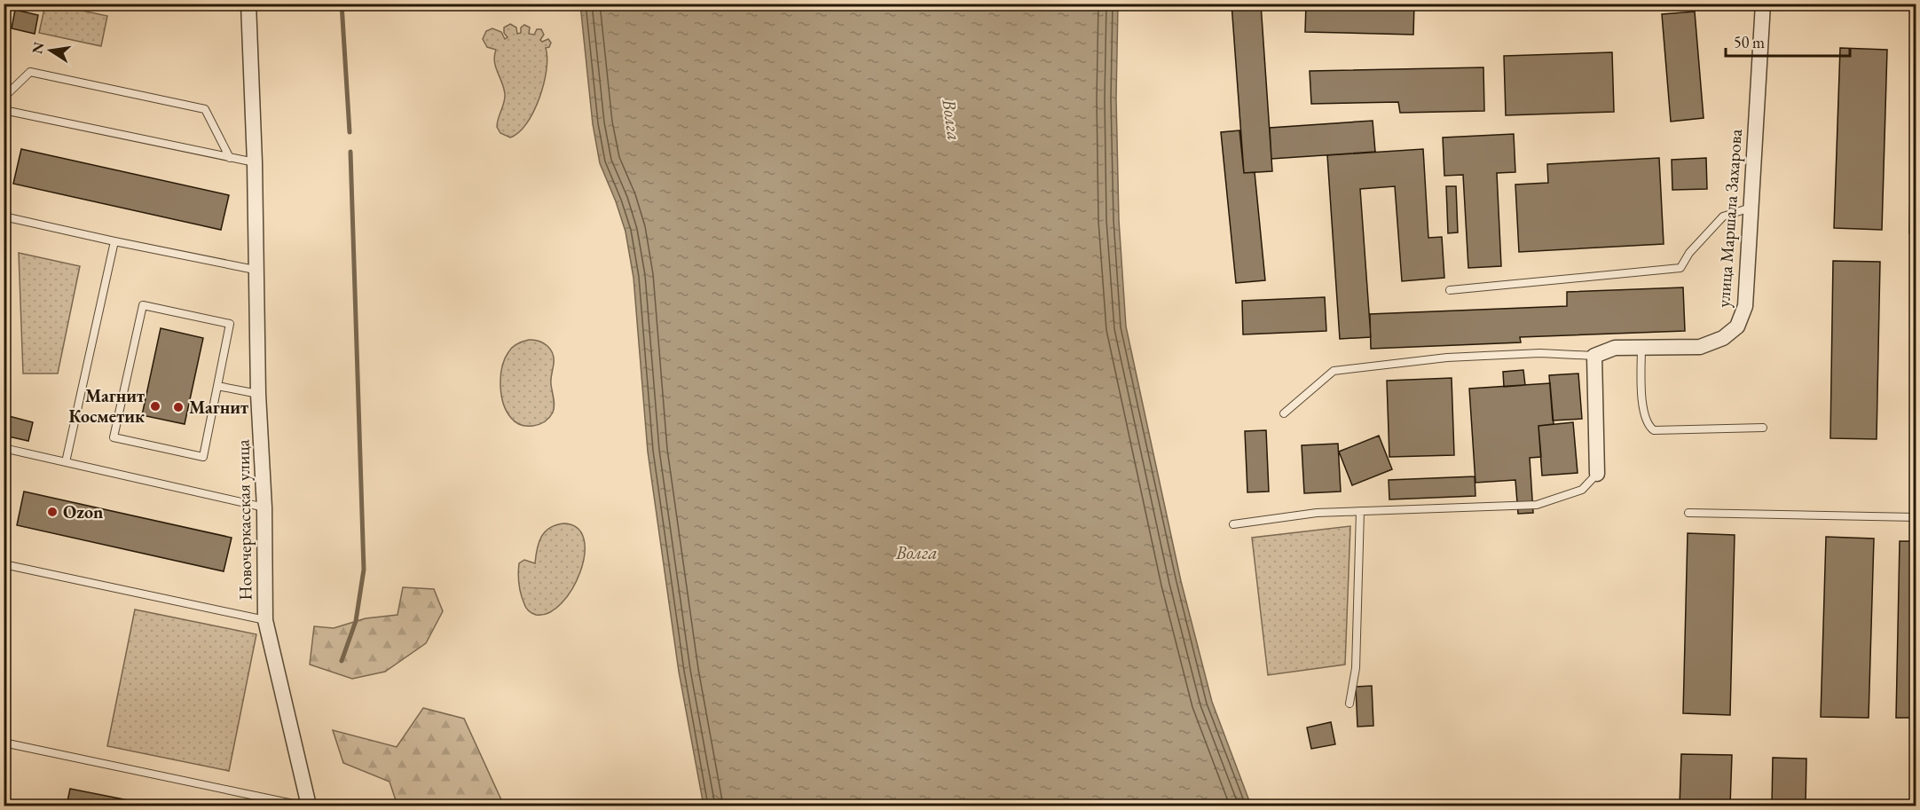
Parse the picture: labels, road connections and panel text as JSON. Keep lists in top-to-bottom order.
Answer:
{
  "streets": {
    "street": ["улица Маршала Захарова", "Новочеркасская улица"]
  },
  "water": ["Волга"],
  "places": ["Магнит Косметик", "Магнит", "Ozon"],
  "scale_bar": "50 m",
  "north": "left"
}
